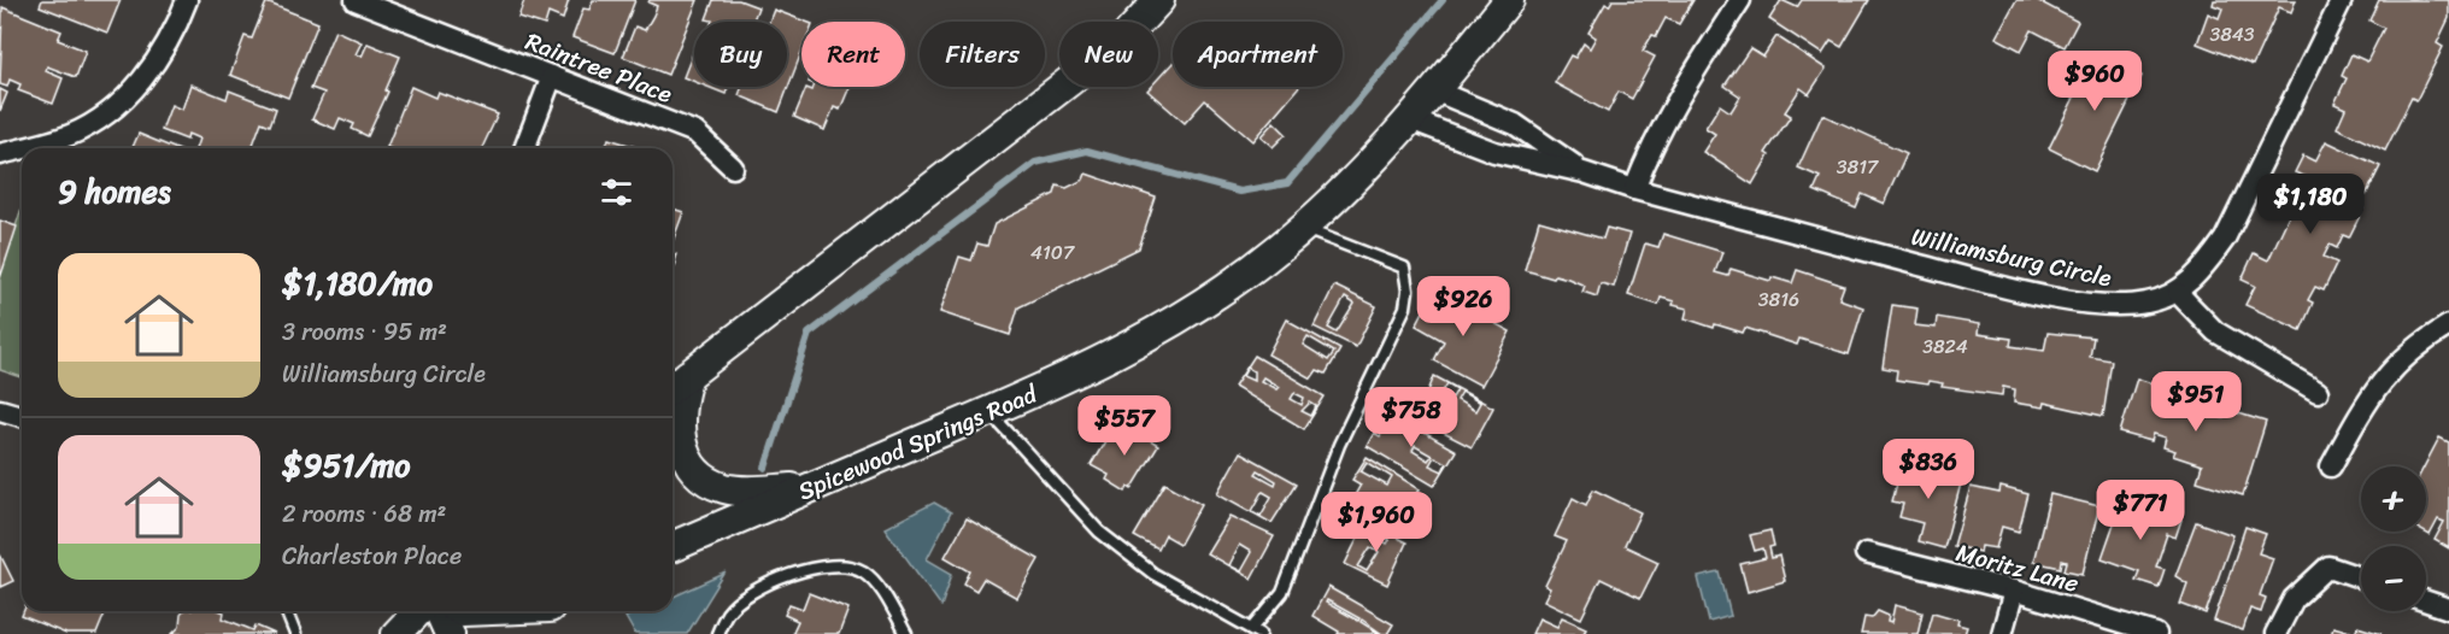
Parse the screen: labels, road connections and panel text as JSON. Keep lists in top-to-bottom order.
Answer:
{
  "streets": {
    "main road": ["Spicewood Springs Road"],
    "street": ["Raintree Place", "Williamsburg Circle", "Moritz Lane"]
  },
  "crossings": [
    ["Williamsburg Circle", "Spicewood Springs Road"]
  ],
  "house_numbers": [
    "3843",
    "3817",
    "4107",
    "3816",
    "3824"
  ],
  "page": {
    "chip": [
      "Buy",
      "Rent",
      "Filters",
      "New",
      "Apartment"
    ],
    "price": [
      "$960",
      "$1,180",
      "$926",
      "$951",
      "$758",
      "$557",
      "$836",
      "$771",
      "$1,960"
    ],
    "heading": "9 homes",
    "list": [
      {
        "name": "$1,180/mo",
        "note": "3 rooms · 95 m² · Williamsburg Circle"
      },
      {
        "name": "$951/mo",
        "note": "2 rooms · 68 m² · Charleston Place"
      }
    ],
    "map_buttons": ["+", "−"]
  }
}
